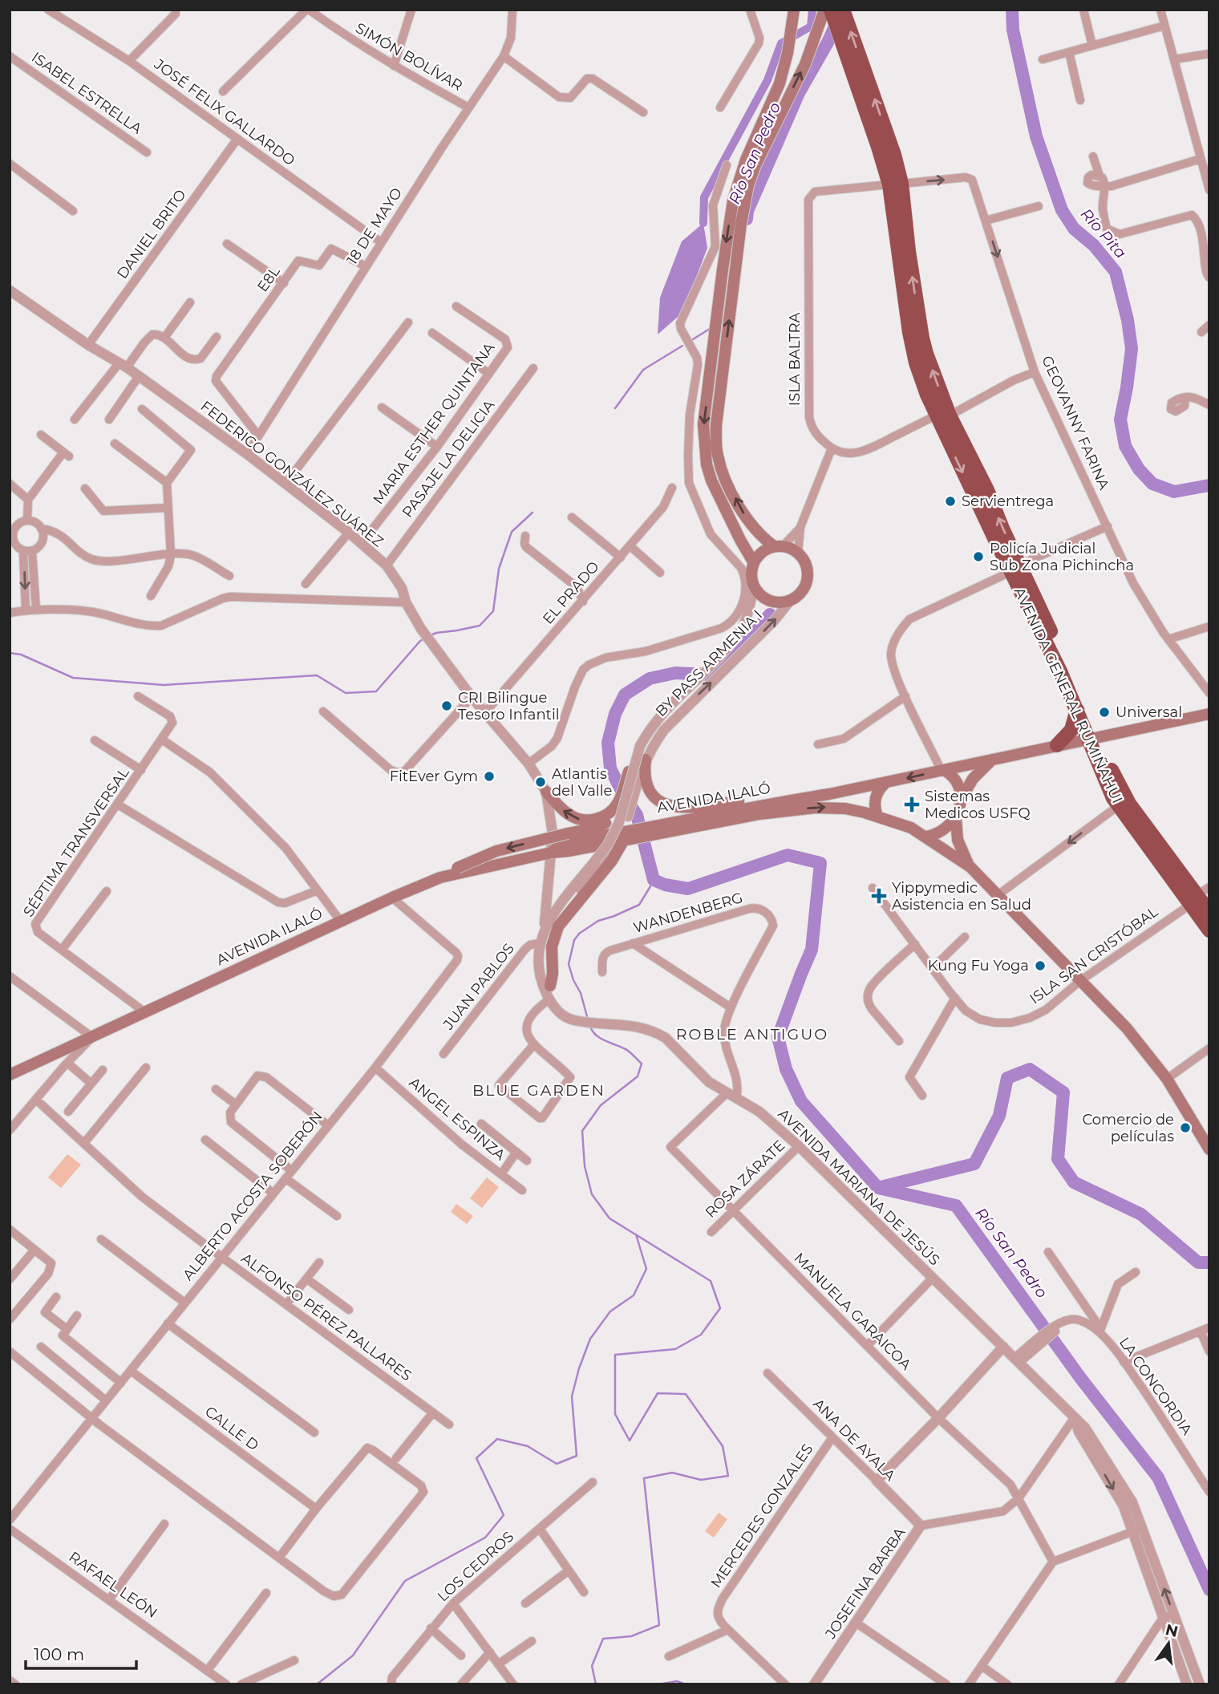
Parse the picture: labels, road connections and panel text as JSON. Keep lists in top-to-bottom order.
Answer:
{
  "streets": {
    "highway": ["AVENIDA GENERAL RUMIÑAHUI"],
    "main road": ["AVENIDA ILALÓ"],
    "street": [
      "SIMÓN BOLÍVAR",
      "ISABEL ESTRELLA",
      "JOSÉ FELIX GALLARDO",
      "18 DE MAYO",
      "DANIEL BRITO",
      "E8L",
      "ISLA BALTRA",
      "GEOVANNY FARINA",
      "MARIA ESTHER QUINTANA",
      "PASAJE LA DELICIA",
      "FEDERICO GONZÁLEZ SUÁREZ",
      "EL PRADO",
      "BY PASS ARMENIA I",
      "SÉPTIMA TRANSVERSAL",
      "WANDENBERG",
      "ISLA SAN CRISTÓBAL",
      "JUAN PABLOS",
      "ANGEL ESPINZA",
      "ROSA ZÁRATE",
      "AVENIDA MARIANA DE JESÚS",
      "ALBERTO ACOSTA SOBERÓN",
      "MANUELA GARAICOA",
      "ALFONSO PÉREZ PALLARES",
      "LA CONCORDIA",
      "CALLE D",
      "ANA DE AYALA",
      "MERCEDES GONZALES",
      "LOS CEDROS",
      "JOSEFINA BARBA",
      "RAFAEL LEÓN"
    ]
  },
  "crossings": [
    ["SIMÓN BOLÍVAR", "18 DE MAYO"],
    ["JOSÉ FELIX GALLARDO", "18 DE MAYO"],
    ["JOSÉ FELIX GALLARDO", "DANIEL BRITO"],
    ["18 DE MAYO", "E8L"],
    ["18 DE MAYO", "FEDERICO GONZÁLEZ SUÁREZ"],
    ["DANIEL BRITO", "FEDERICO GONZÁLEZ SUÁREZ"],
    ["ISLA BALTRA", "GEOVANNY FARINA"],
    ["MARIA ESTHER QUINTANA", "FEDERICO GONZÁLEZ SUÁREZ"],
    ["PASAJE LA DELICIA", "FEDERICO GONZÁLEZ SUÁREZ"],
    ["FEDERICO GONZÁLEZ SUÁREZ", "EL PRADO"],
    ["FEDERICO GONZÁLEZ SUÁREZ", "AVENIDA ILALÓ"],
    ["BY PASS ARMENIA I", "JUAN PABLOS"],
    ["BY PASS ARMENIA I", "AVENIDA MARIANA DE JESÚS"],
    ["AVENIDA GENERAL RUMIÑAHUI", "ISLA SAN CRISTÓBAL"],
    ["AVENIDA ILALÓ", "SÉPTIMA TRANSVERSAL"],
    ["AVENIDA ILALÓ", "ALBERTO ACOSTA SOBERÓN"],
    ["WANDENBERG", "AVENIDA MARIANA DE JESÚS"],
    ["ANGEL ESPINZA", "ALBERTO ACOSTA SOBERÓN"],
    ["ROSA ZÁRATE", "AVENIDA MARIANA DE JESÚS"],
    ["ROSA ZÁRATE", "MANUELA GARAICOA"],
    ["AVENIDA MARIANA DE JESÚS", "MANUELA GARAICOA"],
    ["AVENIDA MARIANA DE JESÚS", "JOSEFINA BARBA"],
    ["ALBERTO ACOSTA SOBERÓN", "ALFONSO PÉREZ PALLARES"],
    ["ALBERTO ACOSTA SOBERÓN", "CALLE D"],
    ["MANUELA GARAICOA", "JOSEFINA BARBA"],
    ["ANA DE AYALA", "MERCEDES GONZALES"],
    ["ANA DE AYALA", "JOSEFINA BARBA"]
  ],
  "districts": ["ROBLE ANTIGUO", "BLUE GARDEN"],
  "water": ["Río San Pedro", "Río Pita"],
  "places": {
    "other": [
      "Servientrega",
      "Policía Judicial Sub Zona Pichincha",
      "CRI Bilingue Tesoro Infantil",
      "Universal",
      "FitEver Gym",
      "Atlantis del Valle",
      "Kung Fu Yoga",
      "Comercio de películas"
    ],
    "health": ["Sistemas Medicos USFQ", "Yippymedic Asistencia en Salud"]
  },
  "scale_bar": "100 m",
  "north": "top"
}
